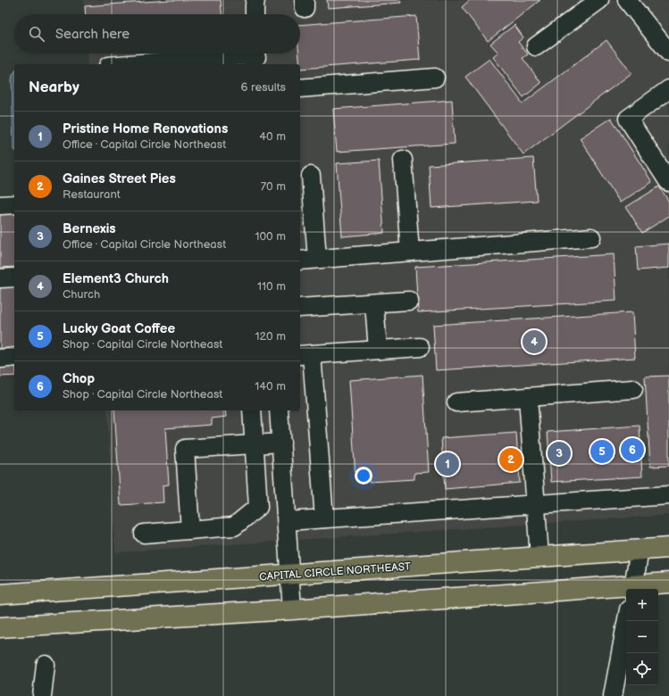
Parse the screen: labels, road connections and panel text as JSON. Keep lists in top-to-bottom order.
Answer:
{
  "streets": {
    "main road": ["CAPITAL CIRCLE NORTHEAST"]
  },
  "page": {
    "search": "Search here",
    "heading": ["Nearby", "6 results"],
    "list": [
      {
        "mark": "1",
        "name": "Pristine Home Renovations",
        "note": "Office · Capital Circle Northeast",
        "value": "40 m"
      },
      {
        "mark": "2",
        "name": "Gaines Street Pies",
        "note": "Restaurant",
        "value": "70 m"
      },
      {
        "mark": "3",
        "name": "Bernexis",
        "note": "Office · Capital Circle Northeast",
        "value": "100 m"
      },
      {
        "mark": "4",
        "name": "Element3 Church",
        "note": "Church",
        "value": "110 m"
      },
      {
        "mark": "5",
        "name": "Lucky Goat Coffee",
        "note": "Shop · Capital Circle Northeast",
        "value": "120 m"
      },
      {
        "mark": "6",
        "name": "Chop",
        "note": "Shop · Capital Circle Northeast",
        "value": "140 m"
      }
    ],
    "pins": [
      "4",
      "6",
      "5",
      "3",
      "2",
      "1"
    ],
    "map_buttons": ["+", "−"]
  }
}
